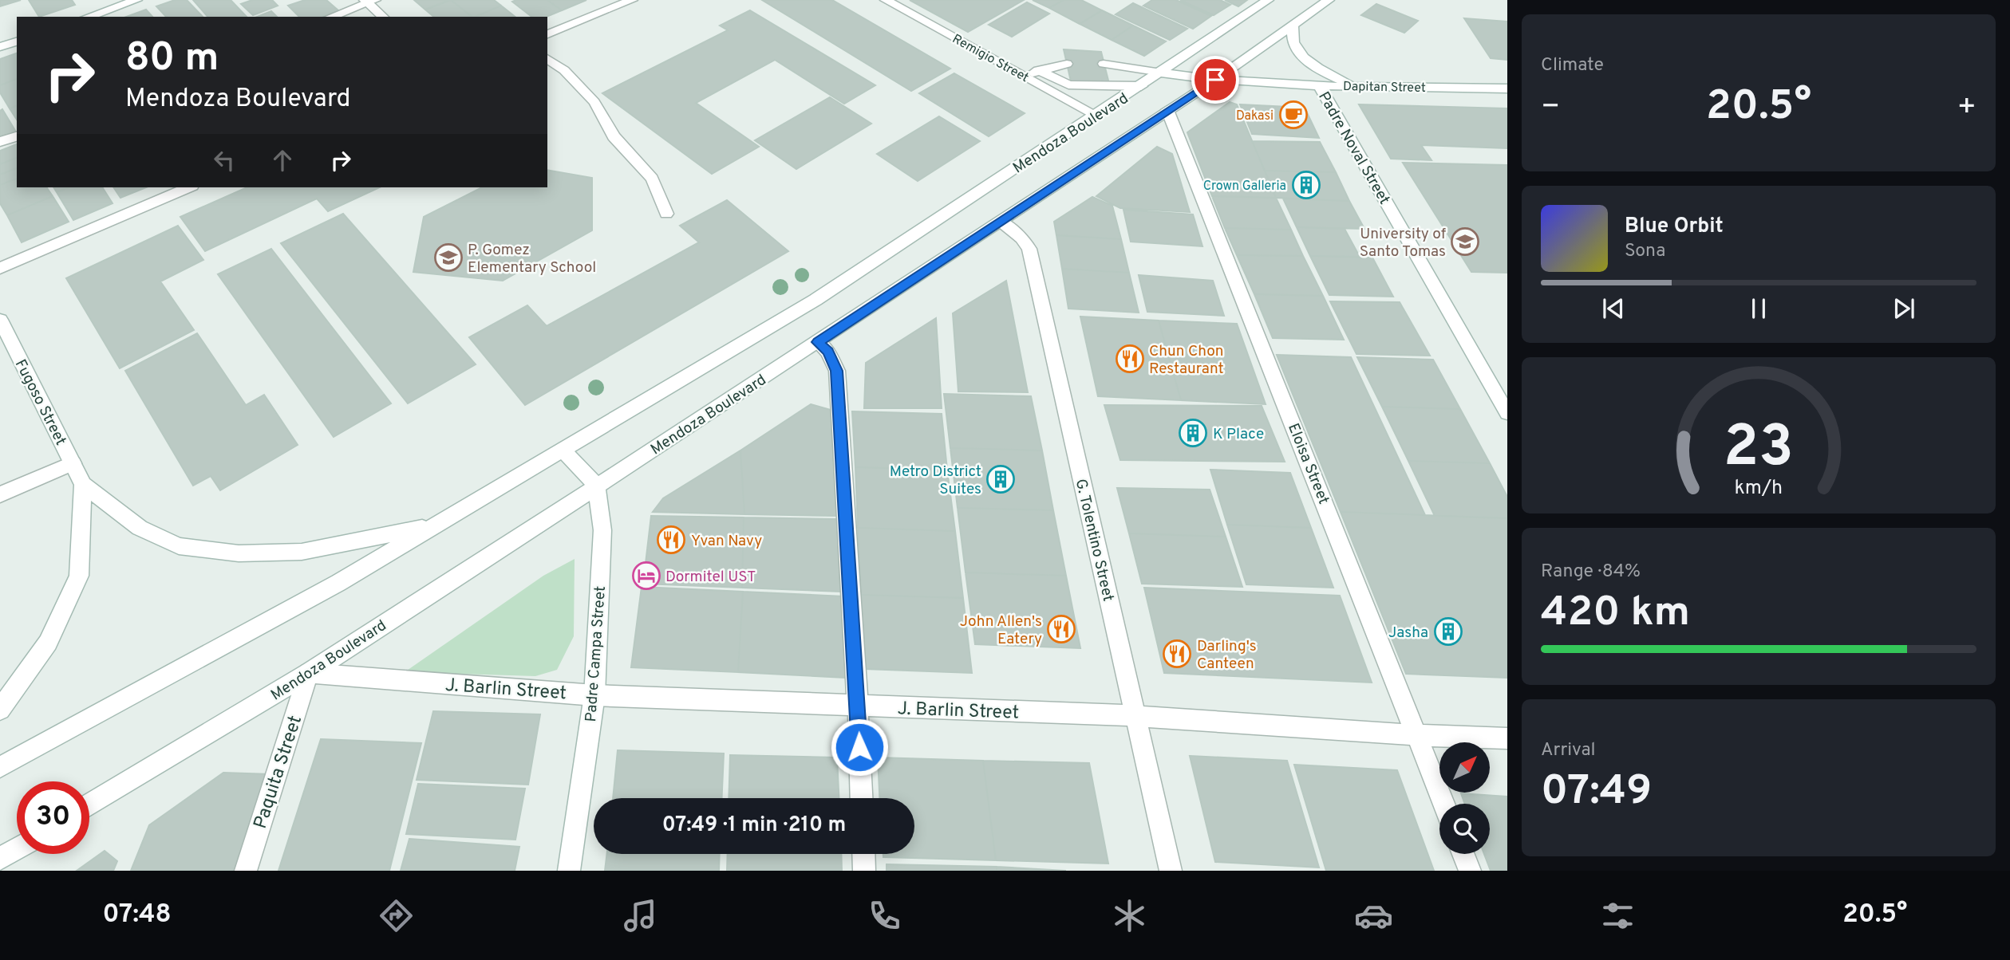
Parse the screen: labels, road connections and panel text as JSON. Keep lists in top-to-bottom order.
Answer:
{
  "streets": {
    "street": [
      "Remigio Street",
      "Dapitan Street",
      "Mendoza Boulevard",
      "Padre Noval Street",
      "Fugoso Street",
      "Eloisa Street",
      "G. Tolentino Street",
      "Padre Campa Street",
      "J. Barlin Street",
      "Paquita Street"
    ]
  },
  "crossings": [
    ["Remigio Street", "Mendoza Boulevard"],
    ["Dapitan Street", "Mendoza Boulevard"],
    ["Dapitan Street", "Padre Noval Street"],
    ["Mendoza Boulevard", "Eloisa Street"],
    ["Mendoza Boulevard", "G. Tolentino Street"],
    ["Mendoza Boulevard", "Padre Campa Street"],
    ["Mendoza Boulevard", "J. Barlin Street"],
    ["Mendoza Boulevard", "Paquita Street"],
    ["Eloisa Street", "J. Barlin Street"],
    ["G. Tolentino Street", "J. Barlin Street"],
    ["Padre Campa Street", "J. Barlin Street"],
    ["J. Barlin Street", "Paquita Street"]
  ],
  "places": {
    "cafe": ["Dakasi"],
    "building": [
      "Crown Galleria",
      "K Place",
      "Metro District Suites",
      "Jasha"
    ],
    "school or university": ["University of Santo Tomas", "P. Gomez Elementary School"],
    "restaurant": [
      "Chun Chon Restaurant",
      "Yvan Navy",
      "John Allen's Eatery",
      "Darling's Canteen"
    ],
    "hotel": ["Dormitel UST"]
  },
  "north": "top right",
  "page": {
    "tile": [
      "Climate",
      ["Range · 84%", "420 km"],
      ["Arrival", "07:49"]
    ],
    "turn": ["80 m", "Mendoza Boulevard"],
    "heat": ["−", "20.5°", "+"],
    "song": ["Blue Orbit", "Sona"],
    "limit": "30",
    "trip": "07:49 · 1 min · 210 m",
    "tabs": ["07:48", "20.5°"],
    "gauge": ["23", "km/h"]
  }
}
